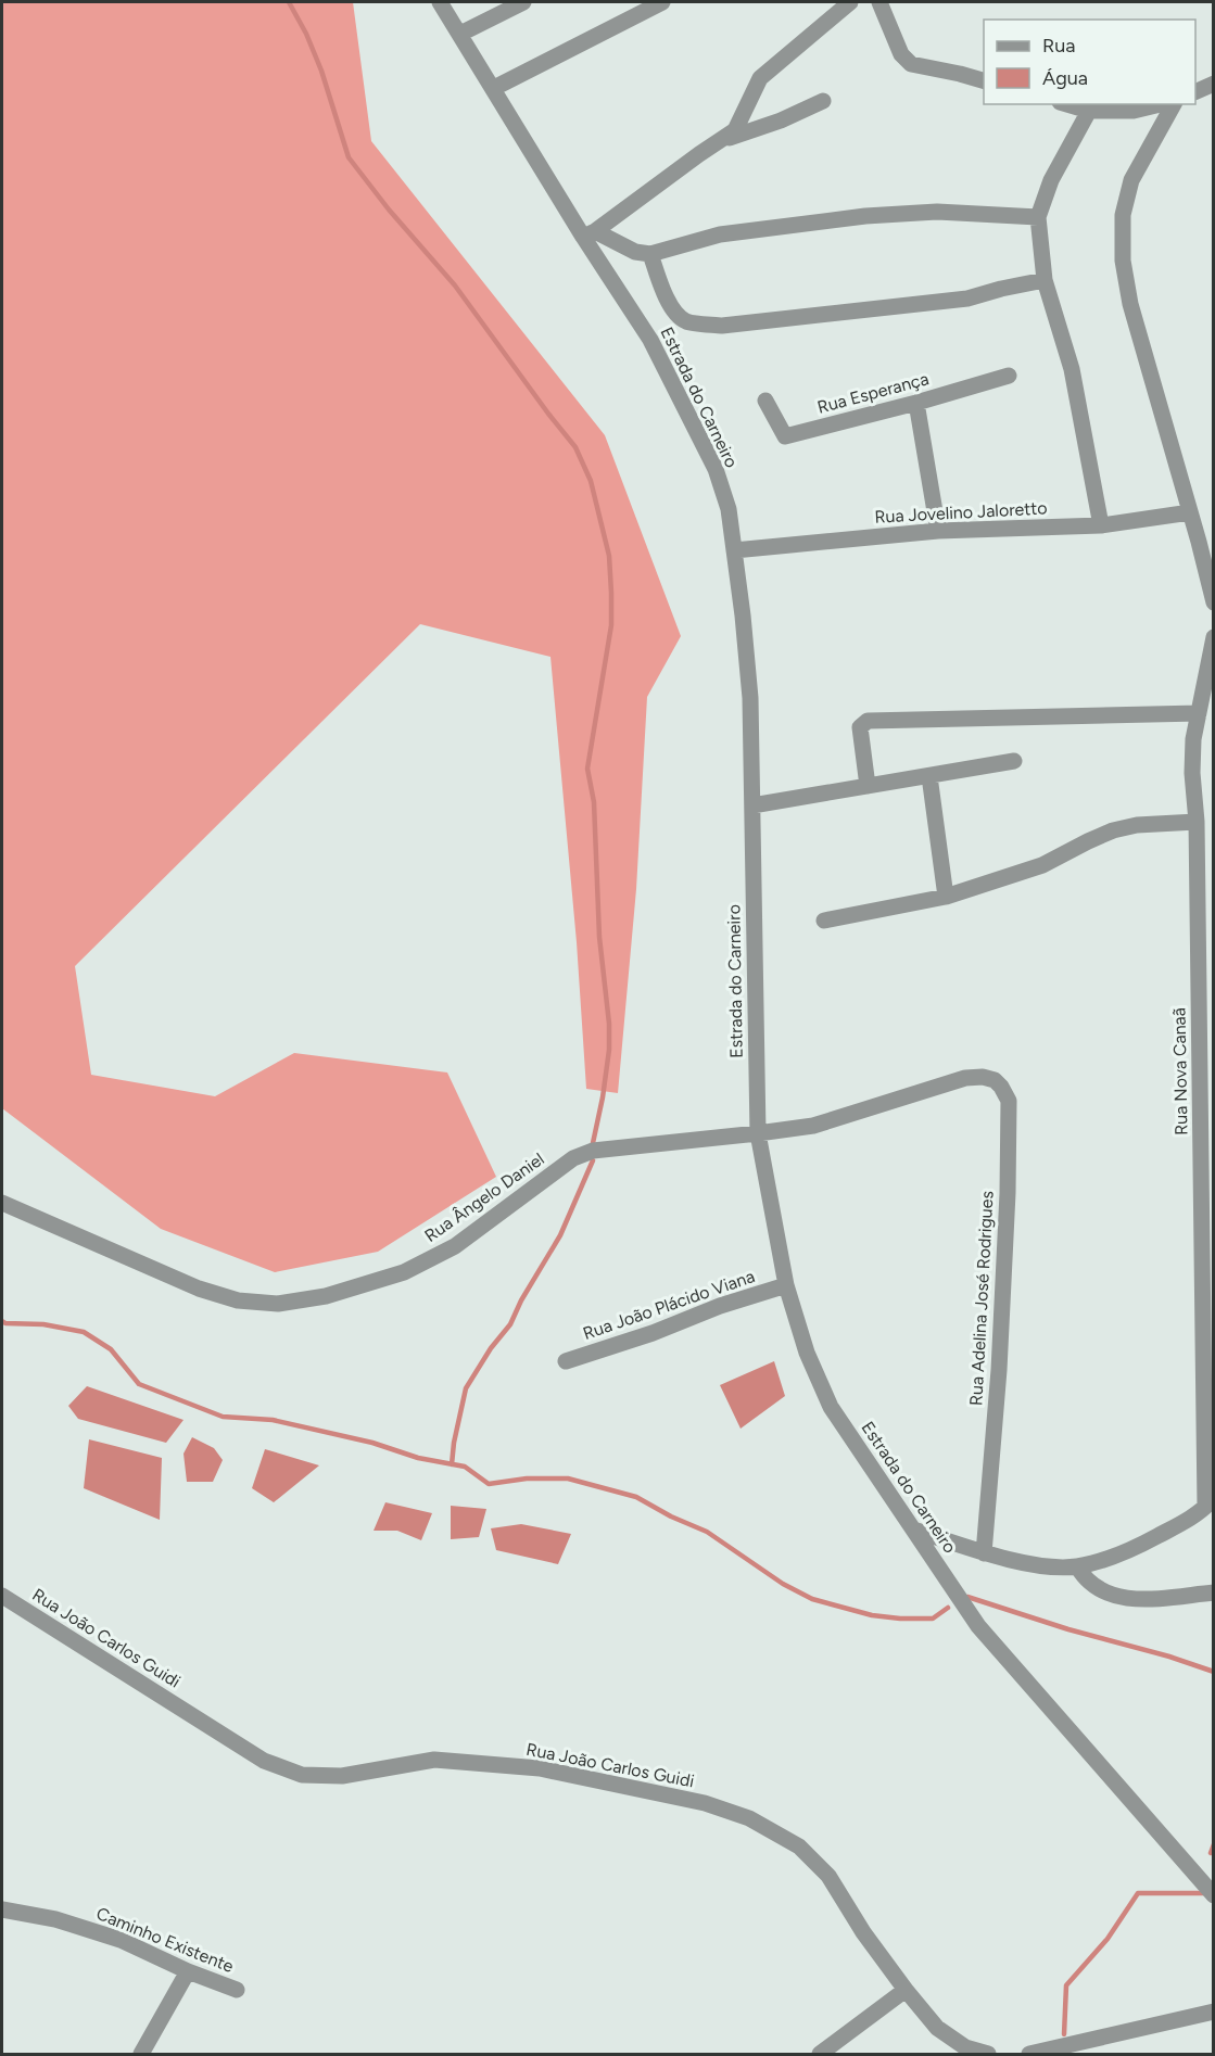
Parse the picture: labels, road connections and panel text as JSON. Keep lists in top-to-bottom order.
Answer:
{
  "streets": {
    "street": [
      "Rua Esperança",
      "Estrada do Carneiro",
      "Rua Jovelino Jaloretto",
      "Rua Nova Canaã",
      "Rua Ângelo Daniel",
      "Rua Adelina José Rodrigues",
      "Rua João Plácido Viana",
      "Rua João Carlos Guidi",
      "Caminho Existente"
    ]
  },
  "crossings": [
    ["Estrada do Carneiro", "Rua Jovelino Jaloretto"],
    ["Estrada do Carneiro", "Rua Ângelo Daniel"],
    ["Estrada do Carneiro", "Rua João Plácido Viana"],
    ["Rua Ângelo Daniel", "Rua Adelina José Rodrigues"]
  ],
  "legend": ["Rua", "Água"]
}
